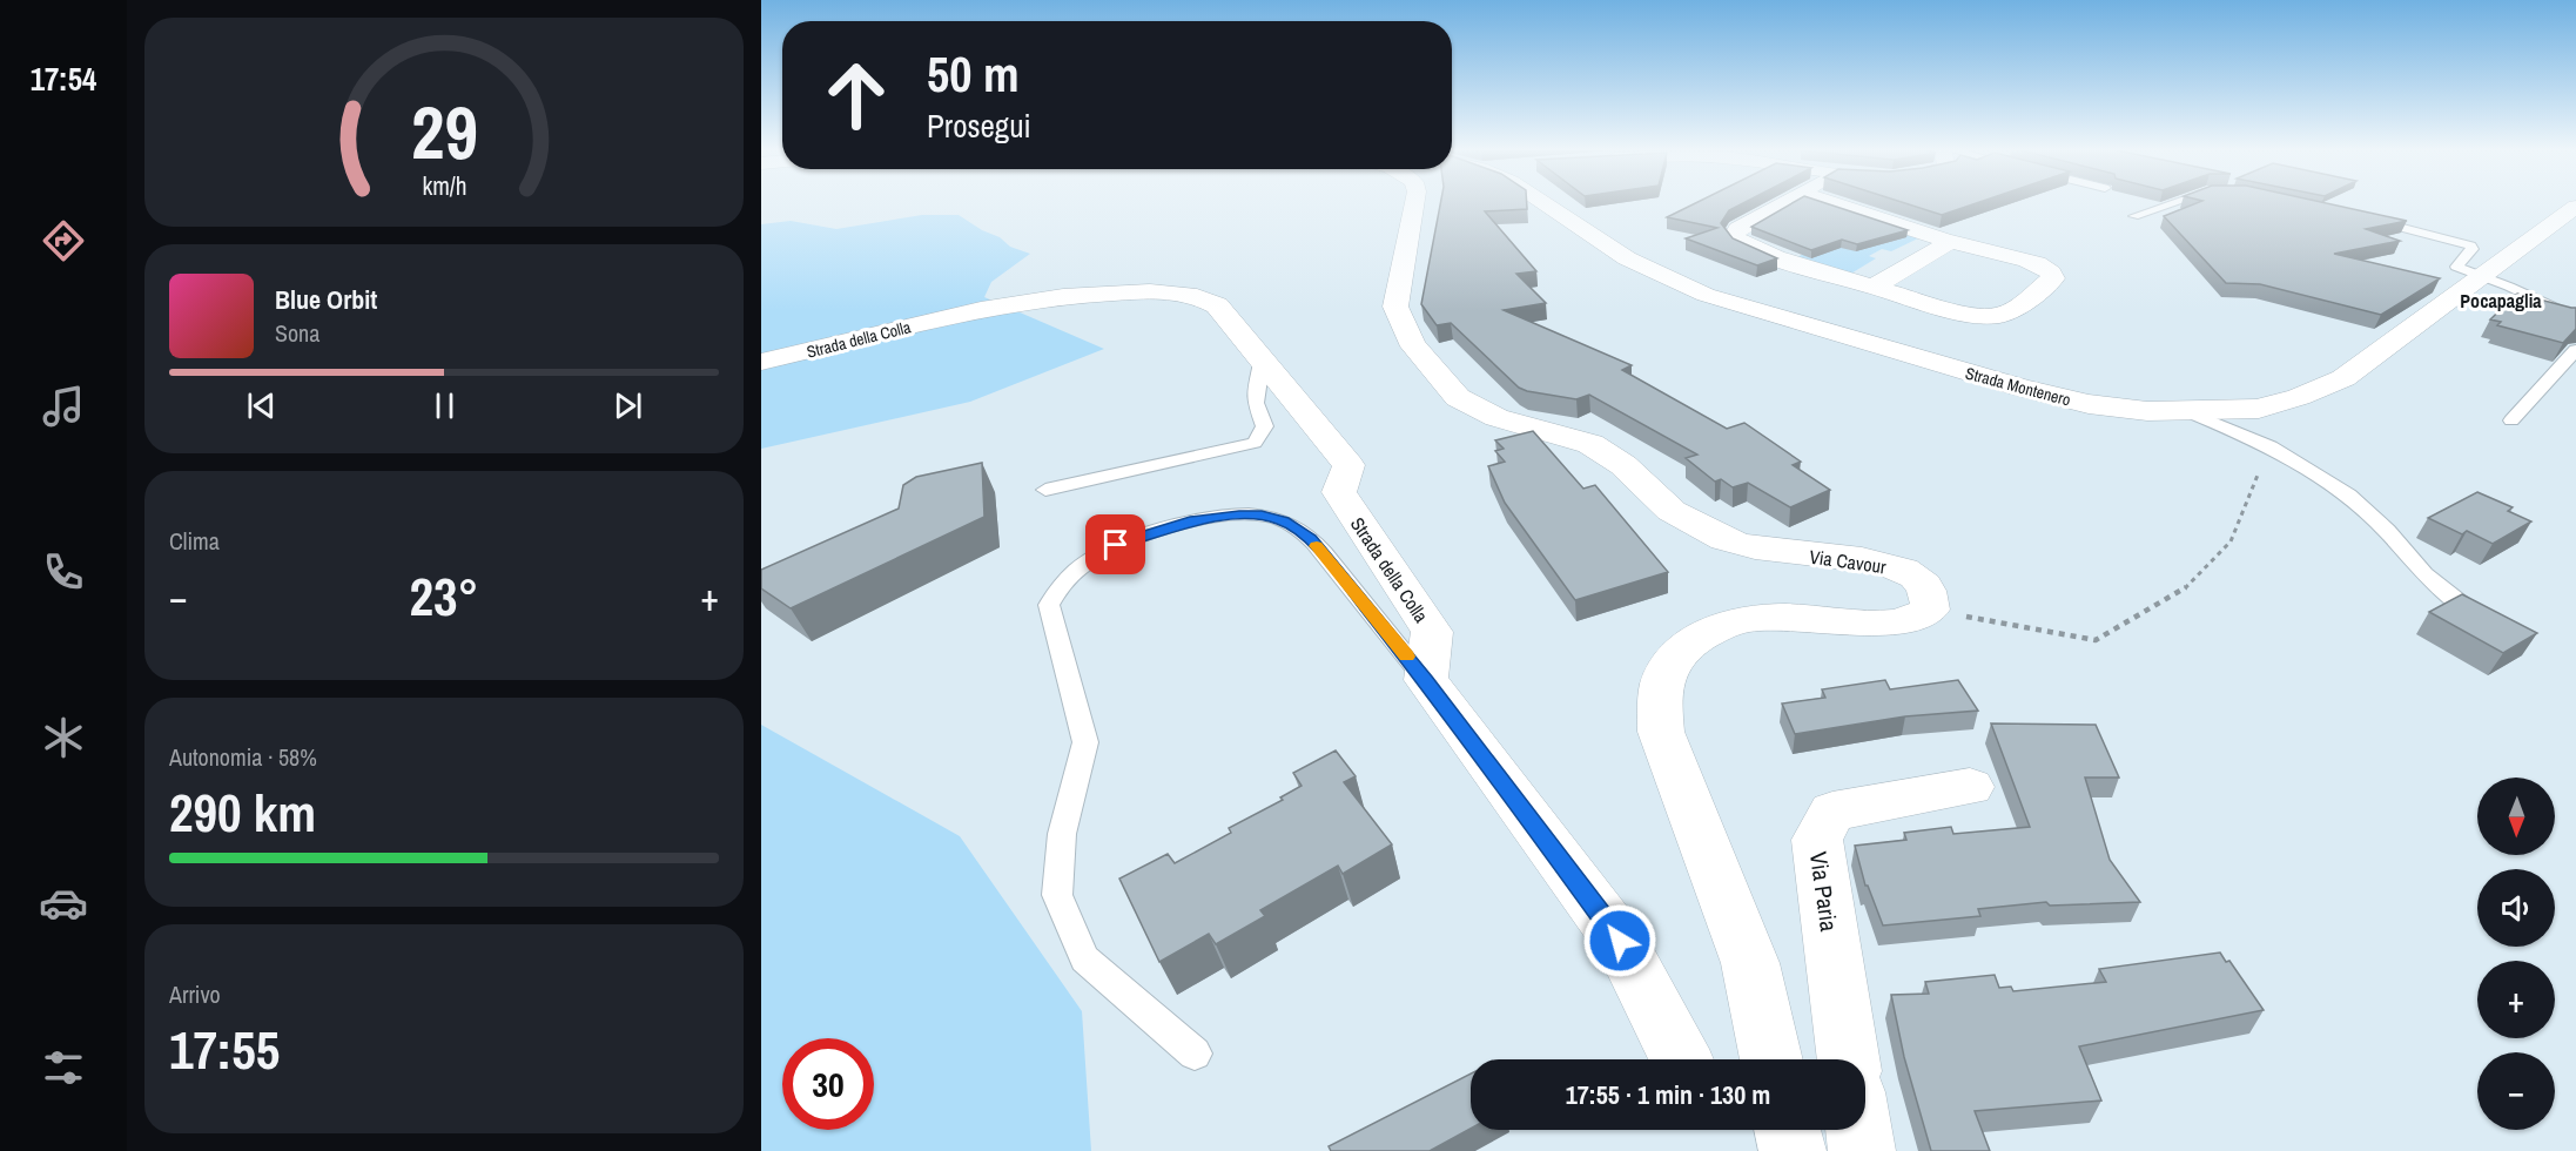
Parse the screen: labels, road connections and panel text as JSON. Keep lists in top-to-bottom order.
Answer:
{
  "streets": {
    "street": [
      "Strada della Colla",
      "Strada Montenero",
      "Via Cavour",
      "Via Paria"
    ]
  },
  "districts": ["Pocapaglia"],
  "north": "bottom",
  "page": {
    "tabs": "17:54",
    "turn": ["50 m", "Prosegui"],
    "song": ["Blue Orbit", "Sona"],
    "tile": [
      "Clima",
      ["Autonomia · 58%", "290 km"],
      ["Arrivo", "17:55"]
    ],
    "heat": ["−", "23°", "+"],
    "map_buttons": ["+", "−"],
    "limit": "30",
    "trip": "17:55 · 1 min · 130 m",
    "gauge": ["29", "km/h"]
  }
}
